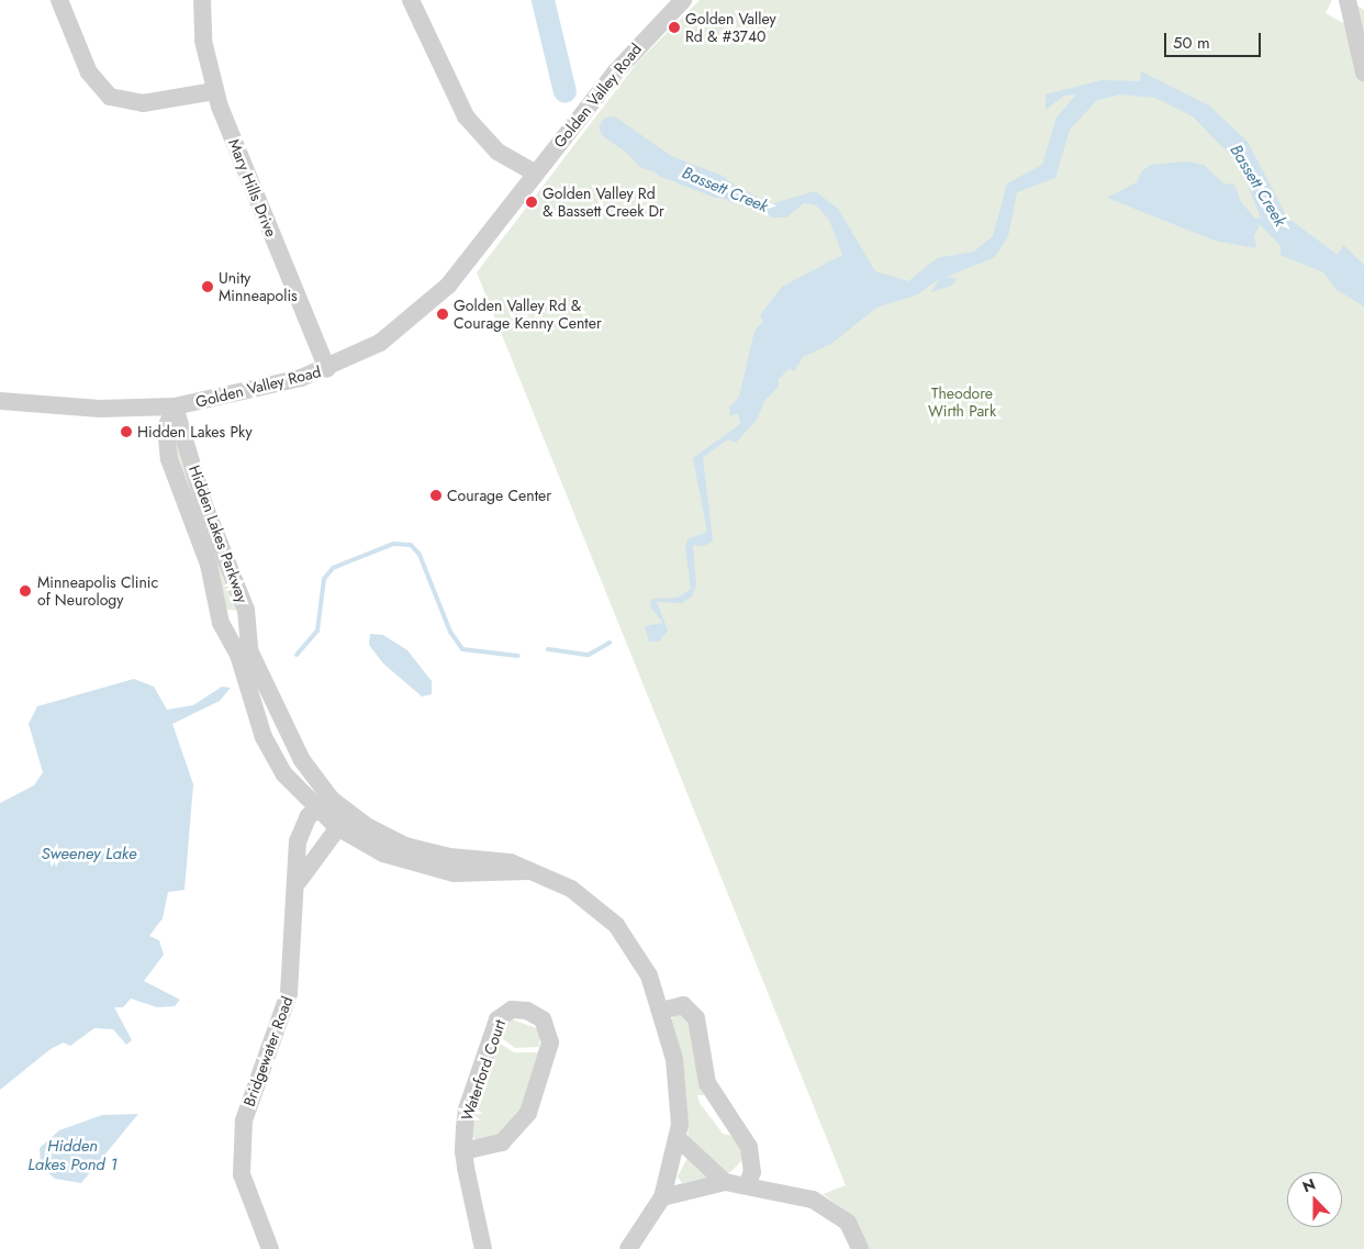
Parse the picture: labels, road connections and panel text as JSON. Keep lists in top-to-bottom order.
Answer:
{
  "streets": {
    "street": [
      "Golden Valley Road",
      "Mary Hills Drive",
      "Hidden Lakes Parkway",
      "Bridgewater Road",
      "Waterford Court"
    ]
  },
  "crossings": [
    ["Golden Valley Road", "Mary Hills Drive"],
    ["Golden Valley Road", "Hidden Lakes Parkway"],
    ["Hidden Lakes Parkway", "Bridgewater Road"]
  ],
  "water": ["Bassett Creek", "Sweeney Lake", "Hidden Lakes Pond 1"],
  "parks": ["Theodore Wirth Park"],
  "places": [
    "Golden Valley Rd & #3740",
    "Golden Valley Rd & Bassett Creek Dr",
    "Unity Minneapolis",
    "Golden Valley Rd & Courage Kenny Center",
    "Hidden Lakes Pky",
    "Courage Center",
    "Minneapolis Clinic of Neurology"
  ],
  "scale_bar": "50 m",
  "north": "top"
}
